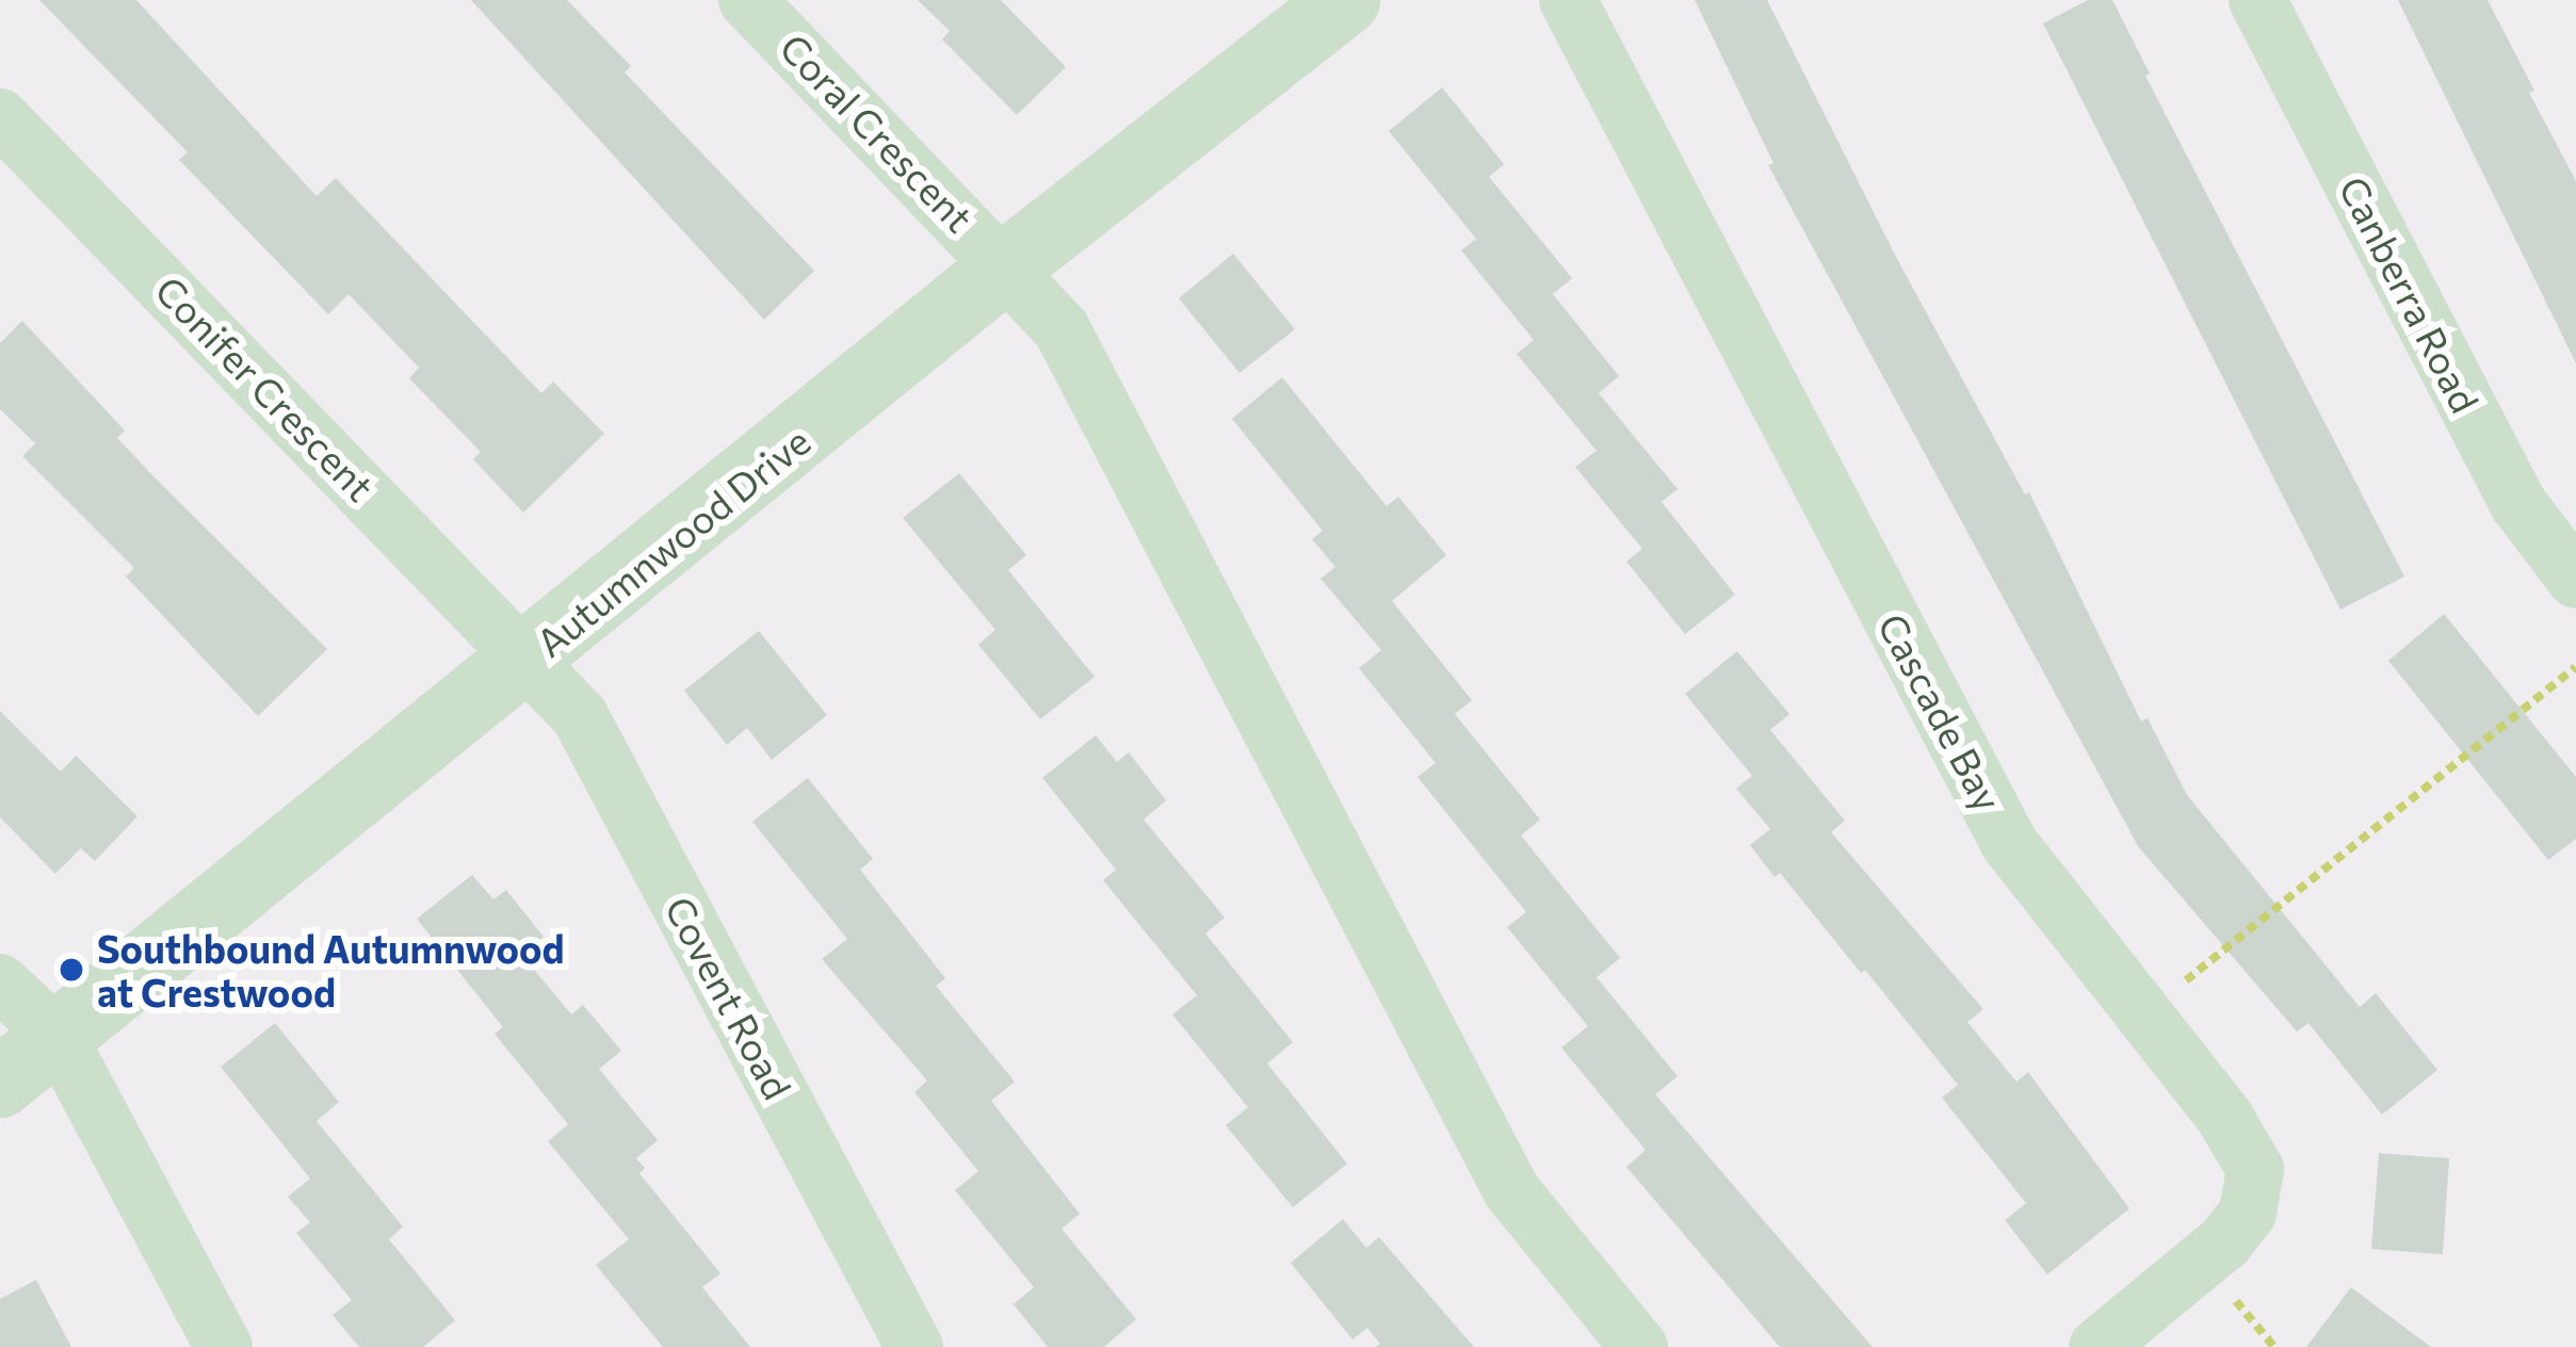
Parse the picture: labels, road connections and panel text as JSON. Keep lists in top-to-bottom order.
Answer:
{
  "streets": {
    "street": [
      "Coral Crescent",
      "Canberra Road",
      "Conifer Crescent",
      "Autumnwood Drive",
      "Cascade Bay",
      "Covent Road"
    ]
  },
  "crossings": [
    ["Coral Crescent", "Autumnwood Drive"],
    ["Conifer Crescent", "Autumnwood Drive"],
    ["Conifer Crescent", "Covent Road"],
    ["Autumnwood Drive", "Covent Road"]
  ],
  "places": ["Southbound Autumnwood at Crestwood"]
}
